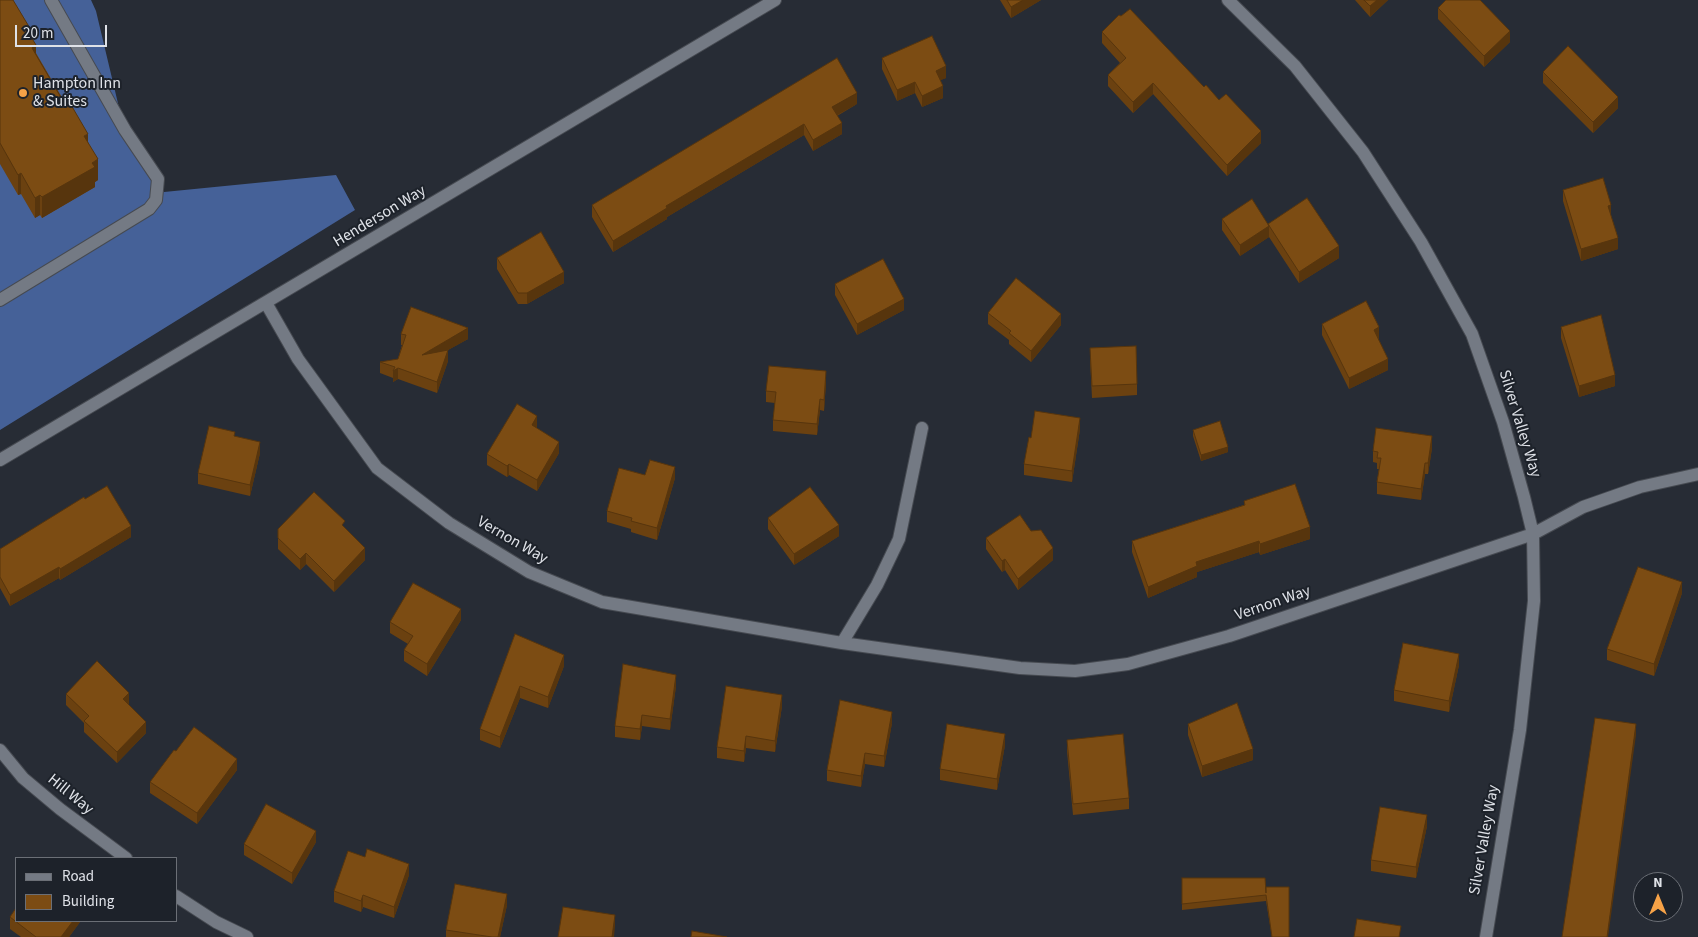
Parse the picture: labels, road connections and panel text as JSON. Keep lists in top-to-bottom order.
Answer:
{
  "streets": {
    "street": [
      "Henderson Way",
      "Silver Valley Way",
      "Vernon Way",
      "Hill Way"
    ]
  },
  "crossings": [
    ["Henderson Way", "Vernon Way"],
    ["Silver Valley Way", "Vernon Way"]
  ],
  "places": ["Hampton Inn & Suites"],
  "legend": ["Road", "Building"],
  "scale_bar": "20 m",
  "north": "top"
}
